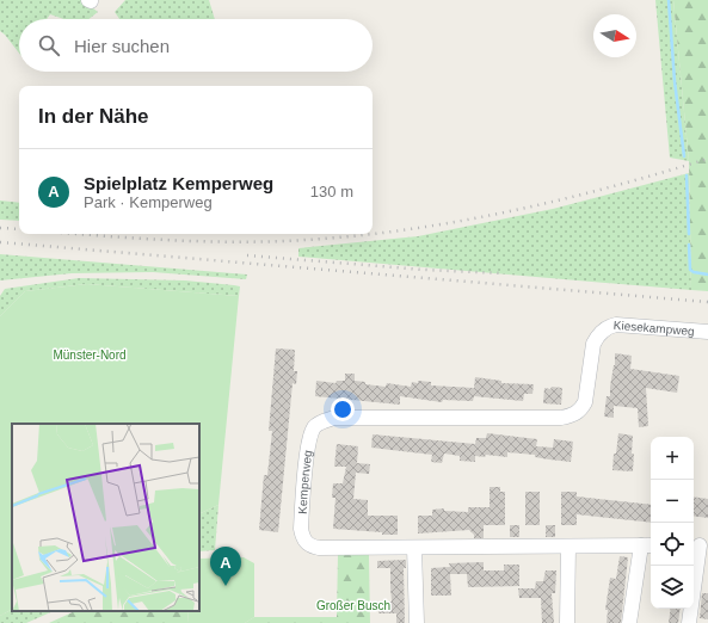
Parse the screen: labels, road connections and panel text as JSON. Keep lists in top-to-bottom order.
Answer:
{
  "streets": {
    "street": ["Kiesekampweg", "Kemperweg"]
  },
  "crossings": [
    ["Kiesekampweg", "Kemperweg"]
  ],
  "parks": ["Münster-Nord", "Großer Busch"],
  "north": "right",
  "page": {
    "search": "Hier suchen",
    "heading": "In der Nähe",
    "list": [
      {
        "mark": "A",
        "name": "Spielplatz Kemperweg",
        "note": "Park · Kemperweg",
        "value": "130 m"
      }
    ],
    "map_buttons": ["+", "−"],
    "pins": "A"
  }
}
